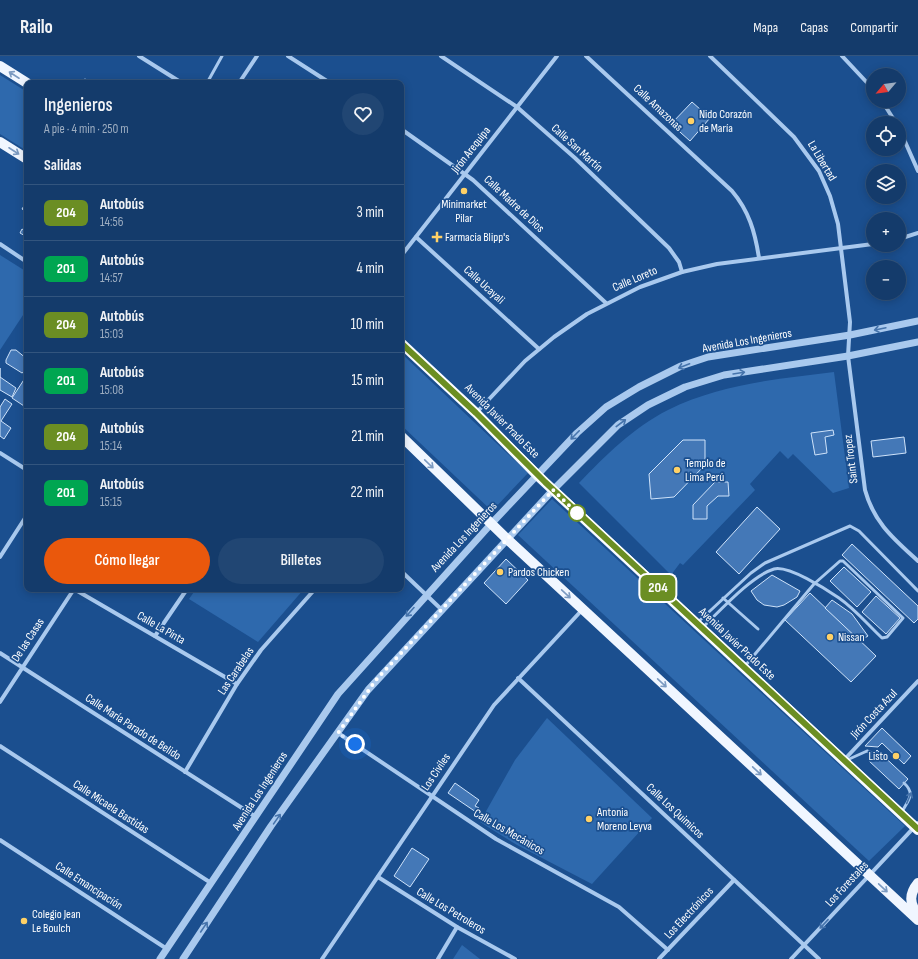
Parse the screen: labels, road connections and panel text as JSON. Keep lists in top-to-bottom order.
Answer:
{
  "streets": {
    "main road": ["Avenida Javier Prado Este"],
    "street": [
      "Calle Amazonas",
      "Calle San Martín",
      "Jirón Arequipa",
      "La Libertad",
      "Calle Madre de Dios",
      "Calle Loreto",
      "Calle Ucayali",
      "Avenida Los Ingenieros",
      "Saint Tropez",
      "Calle La Pinta",
      "De las Casas",
      "Las Carabelas",
      "Jirón Costa Azul",
      "Calle María Parado de Belido",
      "Los Civiles",
      "Calle Micaela Bastidas",
      "Calle Los Quimicos",
      "Calle Los Mecánicos",
      "Los Forestales",
      "Calle Emancipación",
      "Calle Los Petroleros",
      "Los Electrónicos"
    ]
  },
  "crossings": [
    ["Calle Amazonas", "Calle Loreto"],
    ["Calle San Martín", "Jirón Arequipa"],
    ["Calle San Martín", "Calle Loreto"],
    ["Jirón Arequipa", "Calle Madre de Dios"],
    ["Jirón Arequipa", "Calle Ucayali"],
    ["La Libertad", "Calle Loreto"],
    ["La Libertad", "Avenida Los Ingenieros"],
    ["La Libertad", "Saint Tropez"],
    ["Calle Madre de Dios", "Calle Loreto"],
    ["Calle Loreto", "Calle Ucayali"],
    ["Calle Loreto", "Avenida Javier Prado Este"],
    ["Avenida Los Ingenieros", "Avenida Javier Prado Este"],
    ["Avenida Los Ingenieros", "Saint Tropez"],
    ["Avenida Los Ingenieros", "Calle María Parado de Belido"],
    ["Avenida Los Ingenieros", "Calle Micaela Bastidas"],
    ["Avenida Los Ingenieros", "Calle Emancipación"],
    ["Avenida Javier Prado Este", "Jirón Costa Azul"],
    ["Avenida Javier Prado Este", "Los Forestales"],
    ["Calle La Pinta", "Las Carabelas"],
    ["De las Casas", "Calle María Parado de Belido"],
    ["Las Carabelas", "Calle María Parado de Belido"],
    ["Los Civiles", "Calle Los Quimicos"],
    ["Los Civiles", "Calle Los Mecánicos"],
    ["Los Civiles", "Calle Los Petroleros"],
    ["Calle Los Quimicos", "Los Forestales"],
    ["Calle Los Quimicos", "Los Electrónicos"],
    ["Calle Los Mecánicos", "Los Electrónicos"]
  ],
  "one_way": ["Los Forestales"],
  "places": {
    "other": [
      "Nido Corazón de María",
      "Minimarket Pilar",
      "Templo de Lima Perú",
      "Pardos Chicken",
      "Nissan",
      "Listo",
      "Antonia Moreno Leyva",
      "Colegio Jean Le Boulch"
    ],
    "health": ["Farmacia Blipp's"]
  },
  "lines": ["bus line 204"],
  "north": "bottom left",
  "page": {
    "header": "Railo",
    "nav": ["Mapa", "Capas", "Compartir"],
    "on_map": "204",
    "map_buttons": ["+", "−"],
    "heading": [
      ["Ingenieros", "A pie · 4 min · 250 m"],
      "Salidas"
    ],
    "list": [
      {
        "mark": "204",
        "name": "Autobús",
        "note": "14:56",
        "value": "3 min"
      },
      {
        "mark": "201",
        "name": "Autobús",
        "note": "14:57",
        "value": "4 min"
      },
      {
        "mark": "204",
        "name": "Autobús",
        "note": "15:03",
        "value": "10 min"
      },
      {
        "mark": "201",
        "name": "Autobús",
        "note": "15:08",
        "value": "15 min"
      },
      {
        "mark": "204",
        "name": "Autobús",
        "note": "15:14",
        "value": "21 min"
      },
      {
        "mark": "201",
        "name": "Autobús",
        "note": "15:15",
        "value": "22 min"
      }
    ],
    "buttons": ["Cómo llegar", "Billetes"]
  }
}
